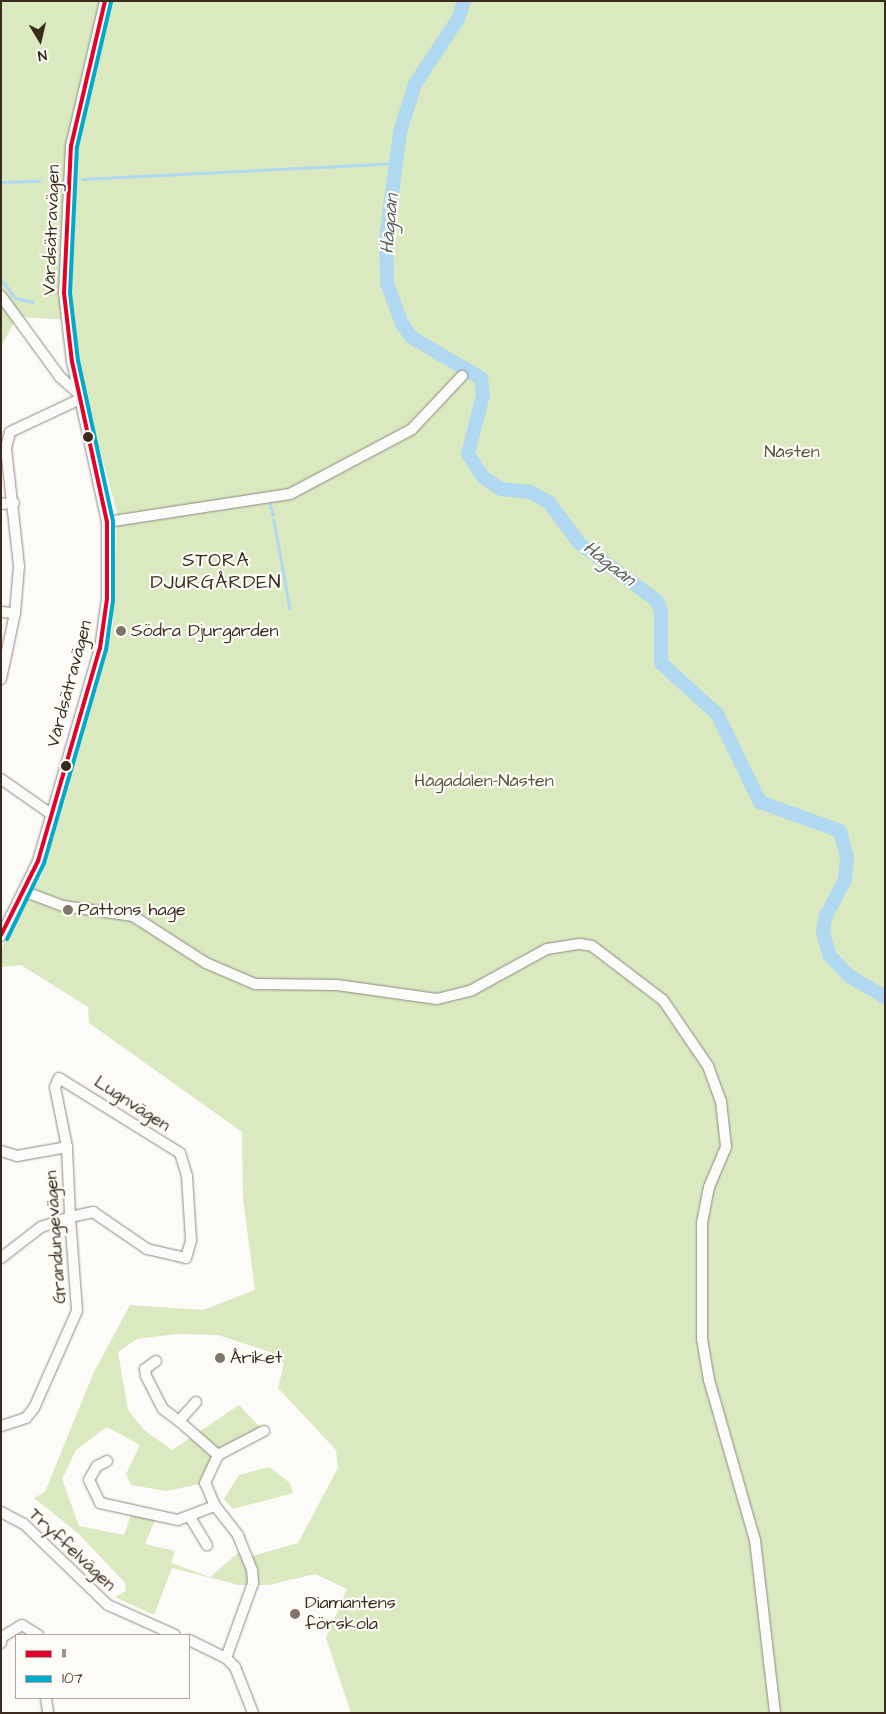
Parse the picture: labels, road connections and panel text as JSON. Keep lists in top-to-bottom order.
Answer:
{
  "streets": {
    "street": [
      "Vårdsätravägen",
      "Lugnvägen",
      "Grandungevägen",
      "Tryffelvägen"
    ]
  },
  "crossings": [
    ["Lugnvägen", "Grandungevägen"]
  ],
  "districts": ["STORA DJURGÅRDEN"],
  "water": ["Hågaån"],
  "parks": ["Nåsten", "Hågadalen-Nåsten"],
  "places": [
    "Södra Djurgården",
    "Pattons hage",
    "Åriket",
    "Diamantens förskola"
  ],
  "lines": ["transit line 11", "transit line 107"],
  "legend": ["11", "107"],
  "north": "bottom"
}
